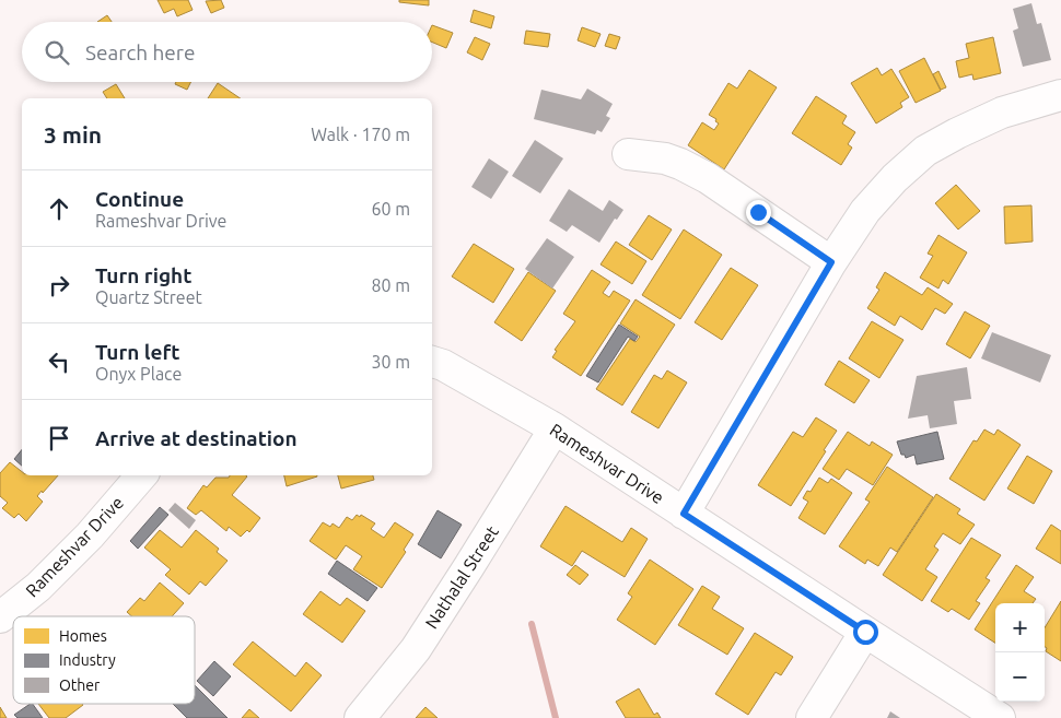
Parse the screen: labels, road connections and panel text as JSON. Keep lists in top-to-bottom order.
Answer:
{
  "streets": {
    "street": ["Rameshvar Drive", "Nathalal Street"]
  },
  "crossings": [
    ["Rameshvar Drive", "Nathalal Street"]
  ],
  "legend": ["Homes", "Industry", "Other"],
  "page": {
    "search": "Search here",
    "heading": ["3 min", "Walk · 170 m"],
    "list": [
      ["Continue", "Rameshvar Drive", "60 m"],
      ["Turn right", "Quartz Street", "80 m"],
      ["Turn left", "Onyx Place", "30 m"],
      "Arrive at destination"
    ],
    "map_buttons": ["+", "−"]
  }
}
